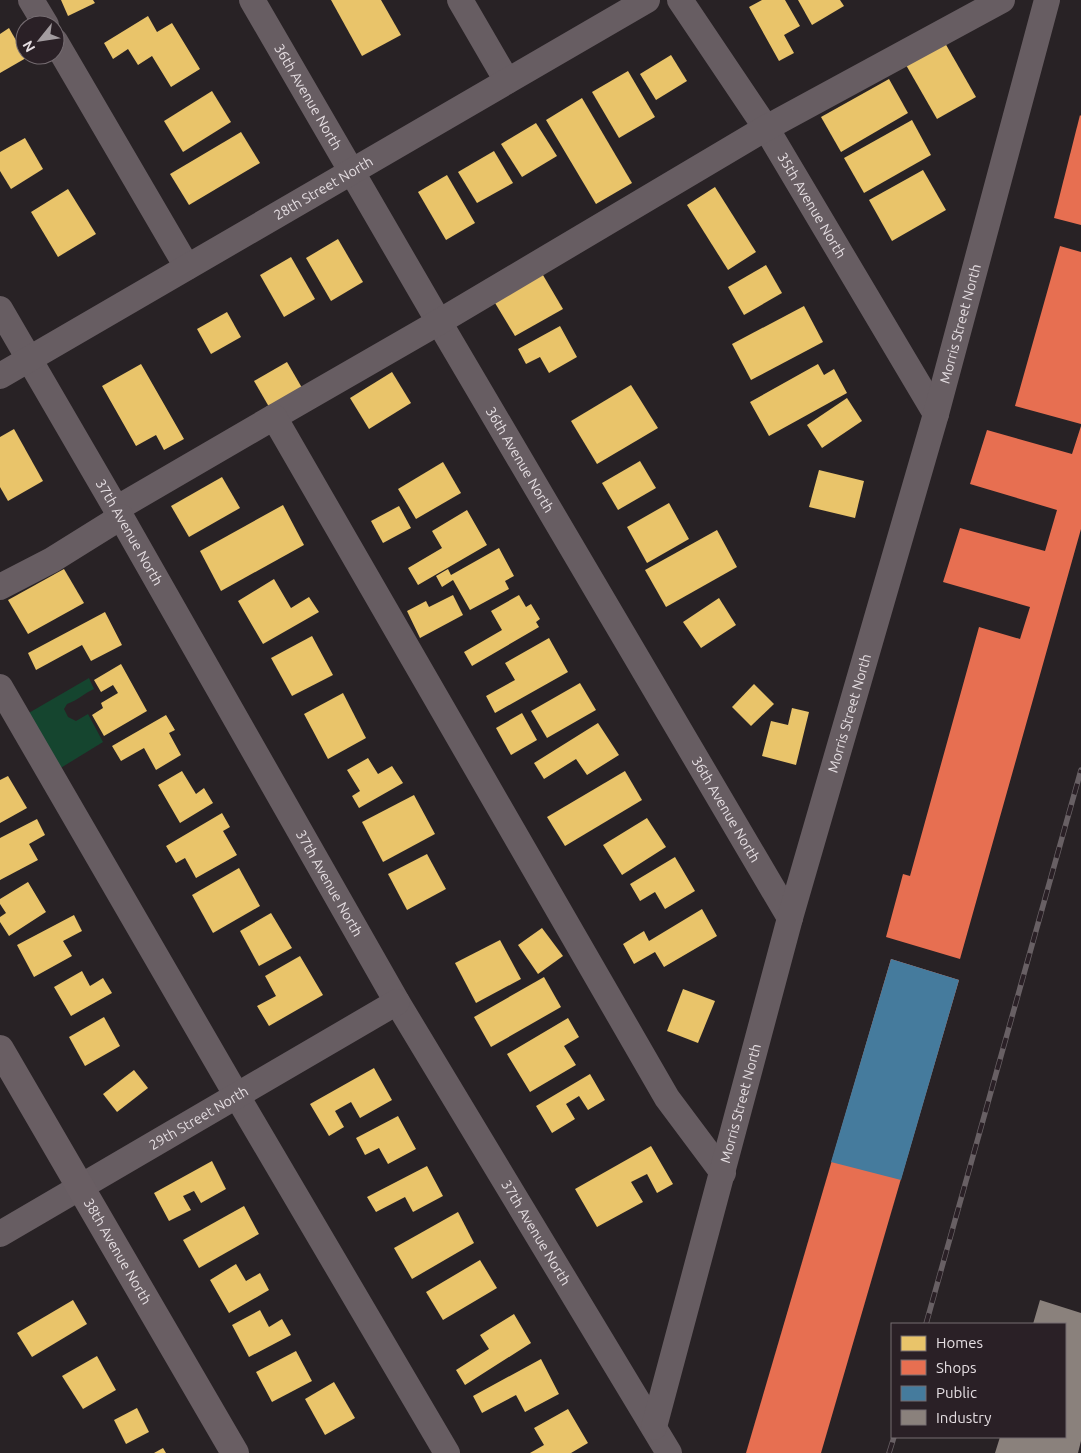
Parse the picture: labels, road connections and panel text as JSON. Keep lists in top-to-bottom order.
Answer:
{
  "streets": {
    "main road": ["38th Avenue North"],
    "street": [
      "36th Avenue North",
      "28th Street North",
      "35th Avenue North",
      "Morris Street North",
      "37th Avenue North",
      "29th Street North"
    ]
  },
  "crossings": [
    ["36th Avenue North", "28th Street North"],
    ["36th Avenue North", "Morris Street North"],
    ["28th Street North", "37th Avenue North"],
    ["35th Avenue North", "Morris Street North"],
    ["Morris Street North", "37th Avenue North"],
    ["37th Avenue North", "29th Street North"],
    ["29th Street North", "38th Avenue North"]
  ],
  "legend": [
    "Homes",
    "Shops",
    "Public",
    "Industry"
  ],
  "north": "bottom left"
}
